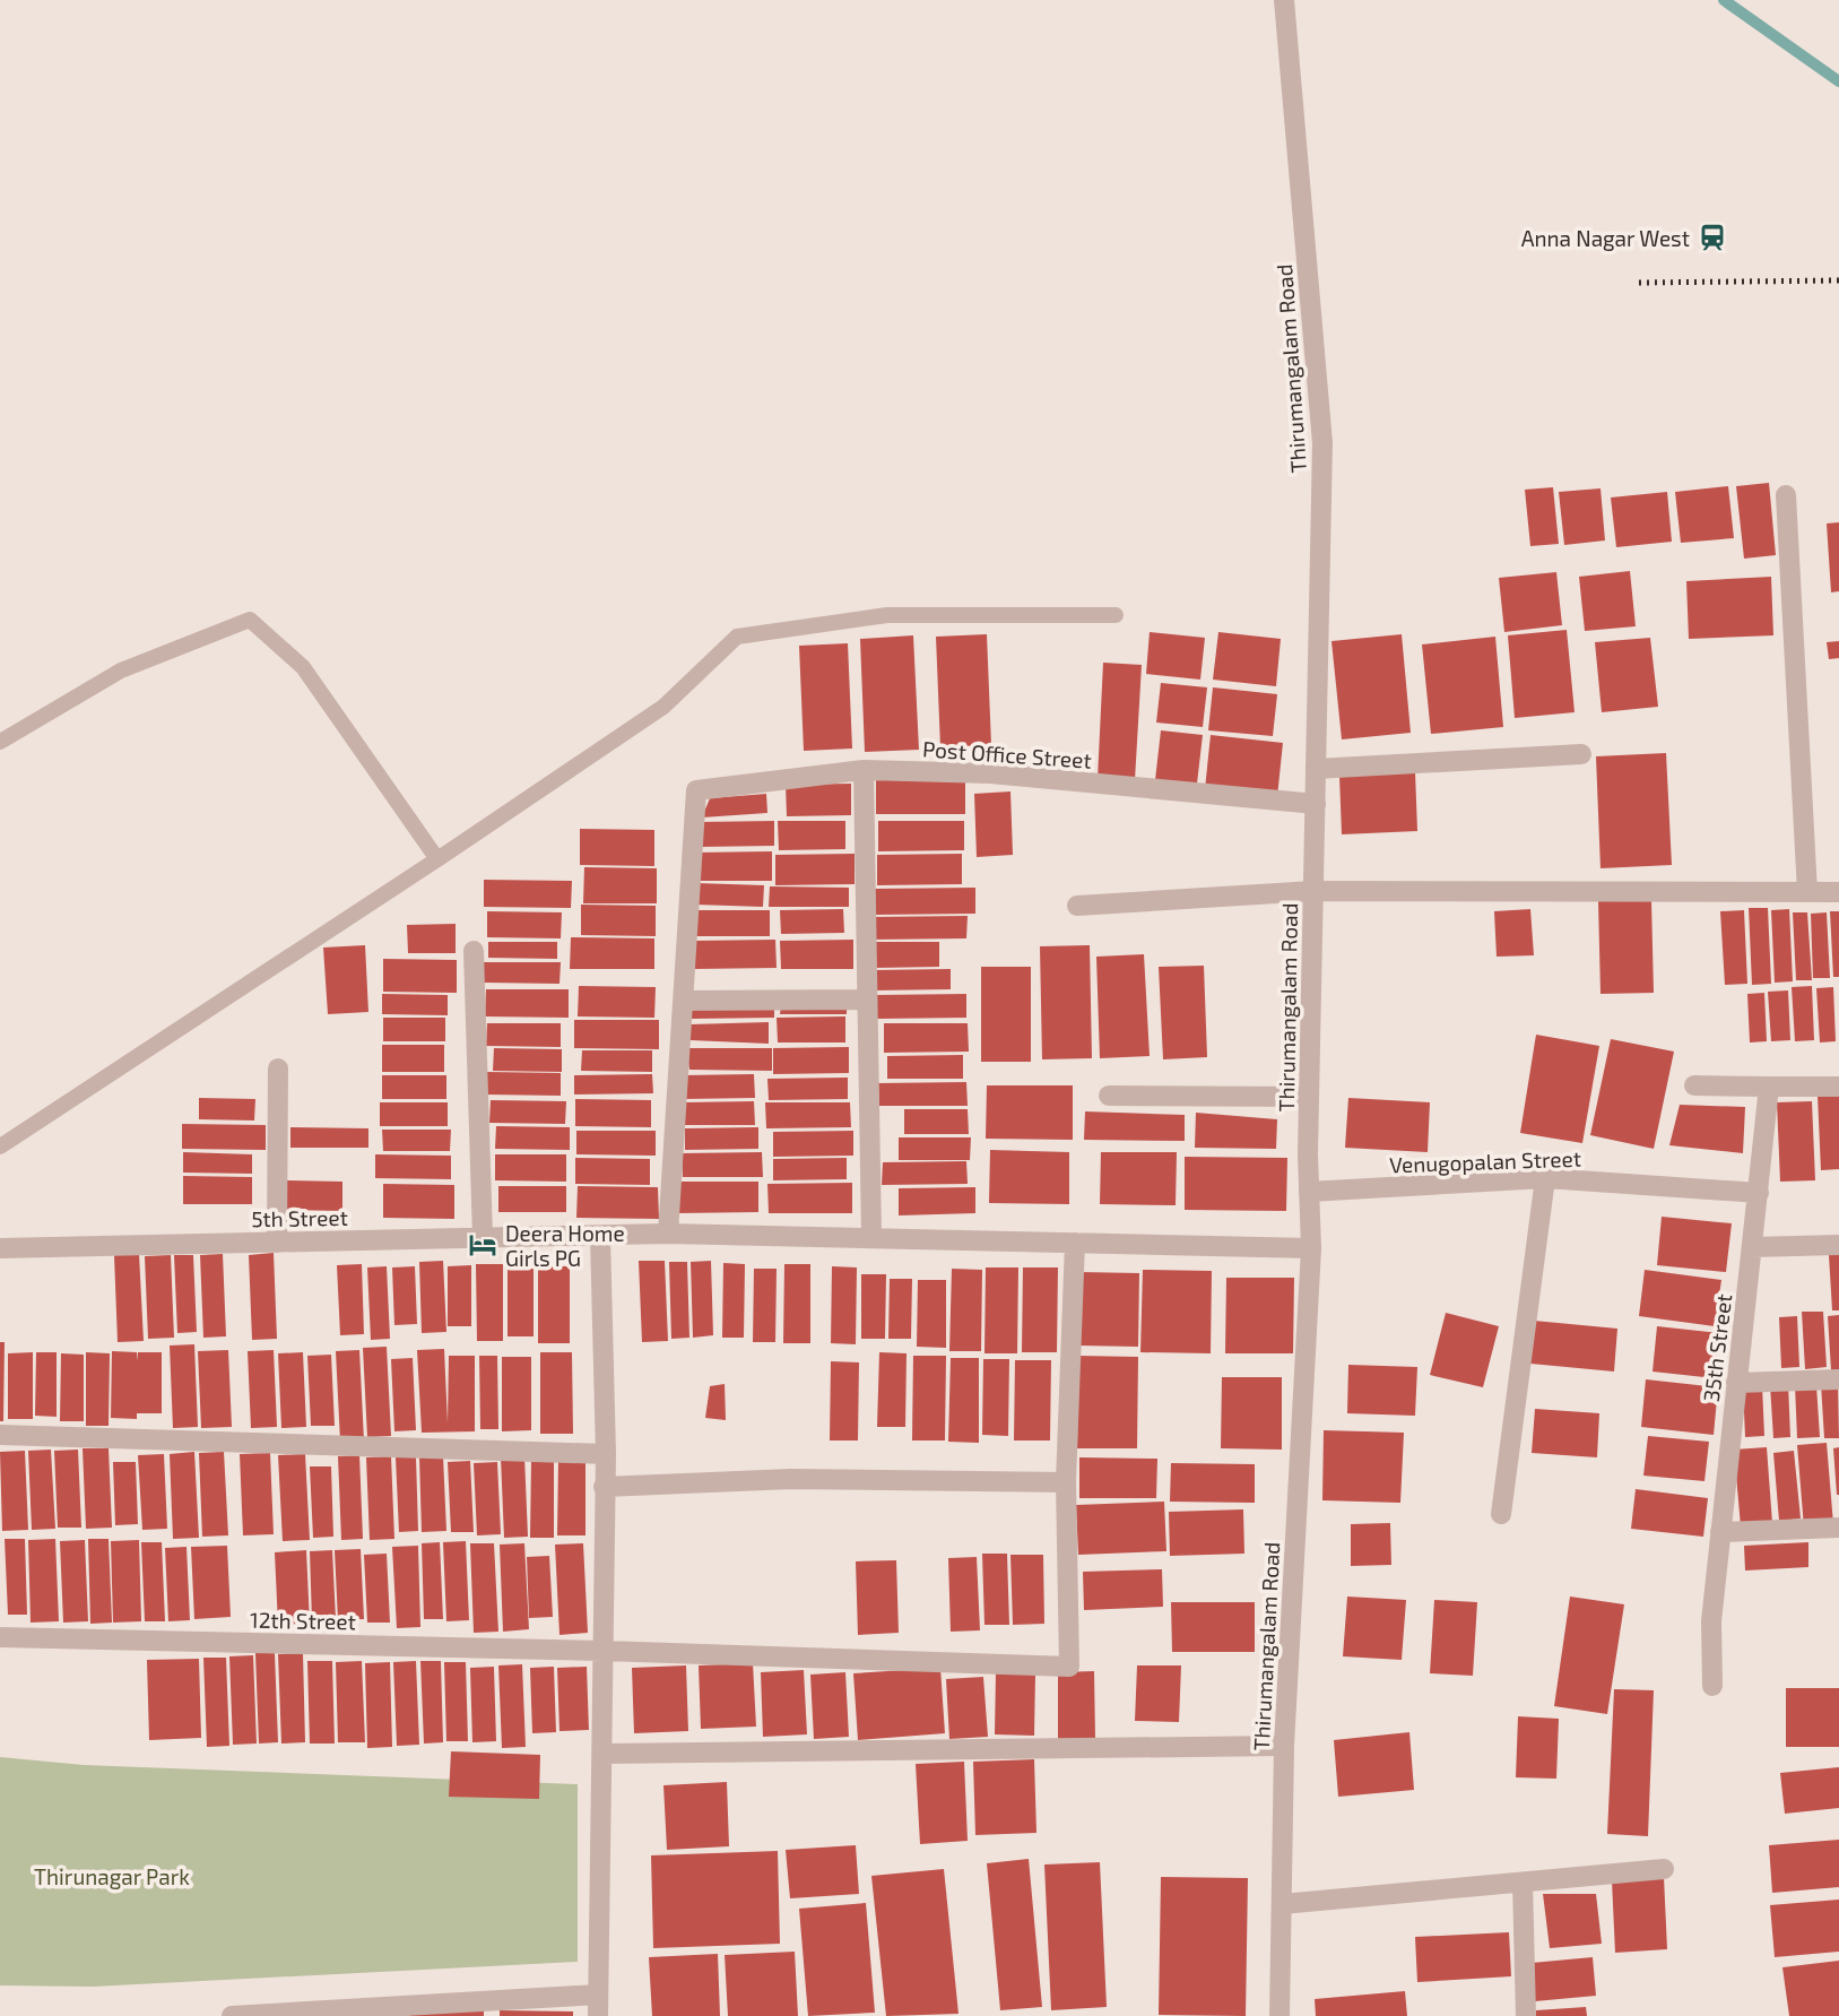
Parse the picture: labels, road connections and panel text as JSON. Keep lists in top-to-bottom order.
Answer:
{
  "streets": {
    "street": [
      "Thirumangalam Road",
      "Post Office Street",
      "Venugopalan Street",
      "5th Street",
      "35th Street",
      "12th Street"
    ]
  },
  "crossings": [
    ["Thirumangalam Road", "Post Office Street"],
    ["Thirumangalam Road", "Venugopalan Street"],
    ["Thirumangalam Road", "5th Street"],
    ["Venugopalan Street", "35th Street"]
  ],
  "parks": ["Thirunagar Park"],
  "places": {
    "station": ["Anna Nagar West"],
    "hotel": ["Deera Home Girls PG"]
  }
}
